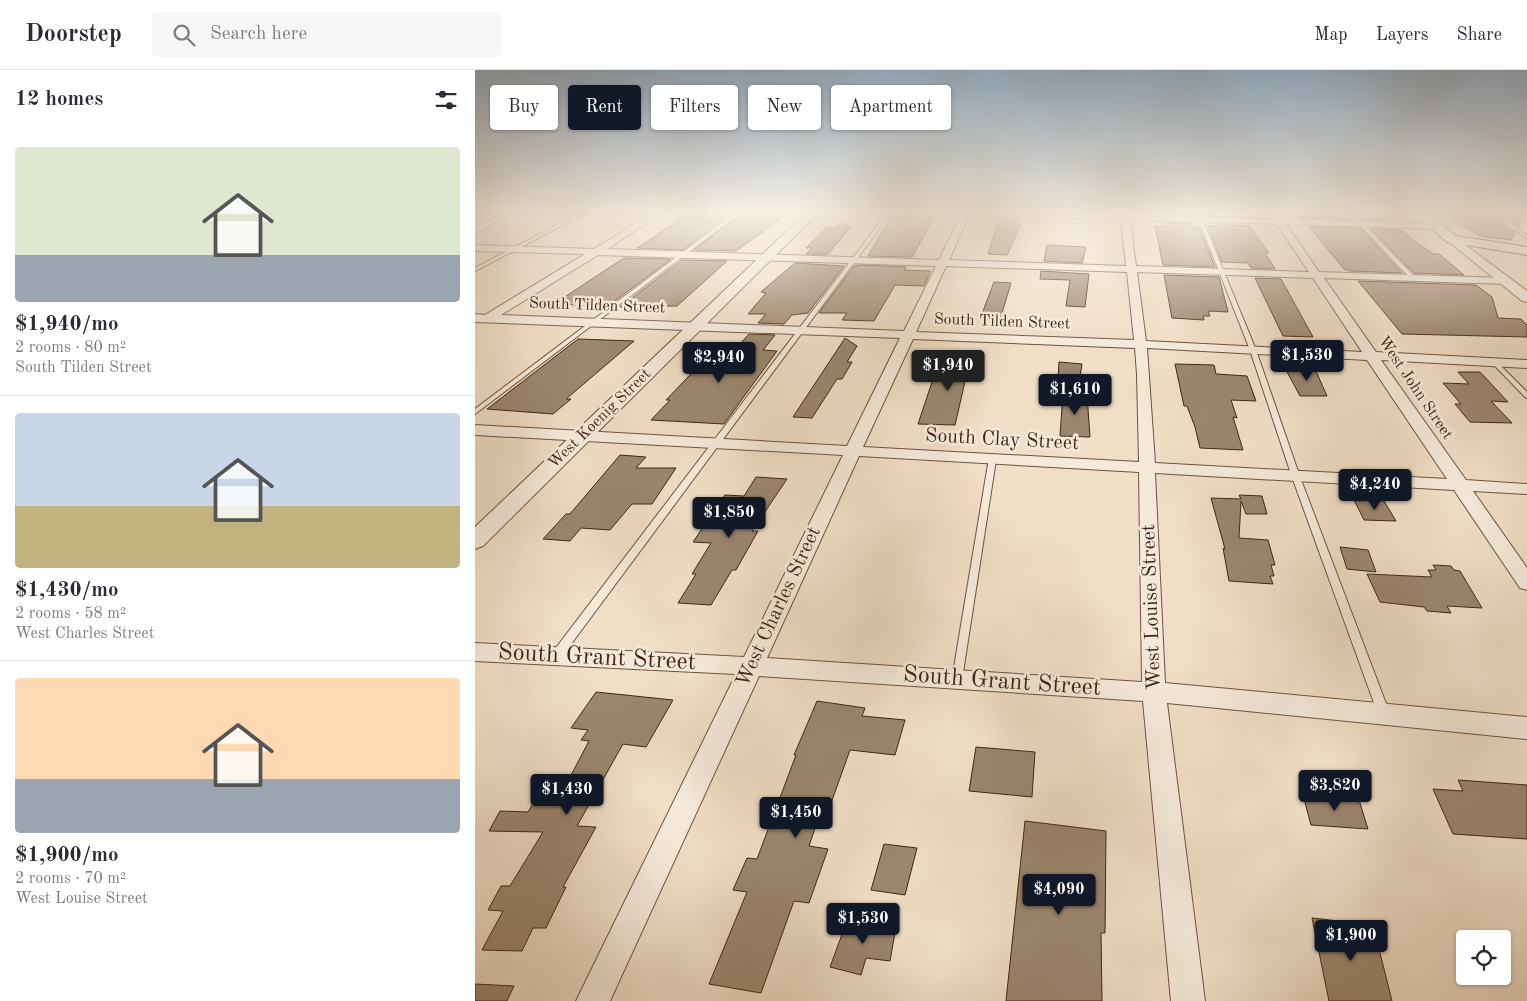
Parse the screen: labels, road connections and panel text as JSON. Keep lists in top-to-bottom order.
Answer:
{
  "streets": {
    "street": [
      "South Tilden Street",
      "West John Street",
      "West Koenig Street",
      "South Clay Street",
      "West Charles Street",
      "West Louise Street",
      "South Grant Street"
    ]
  },
  "crossings": [
    ["South Tilden Street", "West John Street"],
    ["South Tilden Street", "West Koenig Street"],
    ["South Tilden Street", "West Charles Street"],
    ["South Tilden Street", "West Louise Street"],
    ["West John Street", "South Clay Street"],
    ["West Koenig Street", "South Clay Street"],
    ["South Clay Street", "West Charles Street"],
    ["South Clay Street", "West Louise Street"],
    ["West Charles Street", "South Grant Street"],
    ["West Louise Street", "South Grant Street"]
  ],
  "page": {
    "header": "Doorstep",
    "search": "Search here",
    "nav": ["Map", "Layers", "Share"],
    "heading": "12 homes",
    "chip": [
      "Buy",
      "Rent",
      "Filters",
      "New",
      "Apartment"
    ],
    "list": [
      {
        "name": "$1,940/mo",
        "note": "2 rooms · 80 m² · South Tilden Street"
      },
      {
        "name": "$1,430/mo",
        "note": "2 rooms · 58 m² · West Charles Street"
      },
      {
        "name": "$1,900/mo",
        "note": "2 rooms · 70 m² · West Louise Street"
      }
    ],
    "price": [
      "$1,530",
      "$2,940",
      "$1,940",
      "$1,610",
      "$4,240",
      "$1,850",
      "$3,820",
      "$1,430",
      "$1,450",
      "$4,090",
      "$1,530",
      "$1,900"
    ]
  }
}
